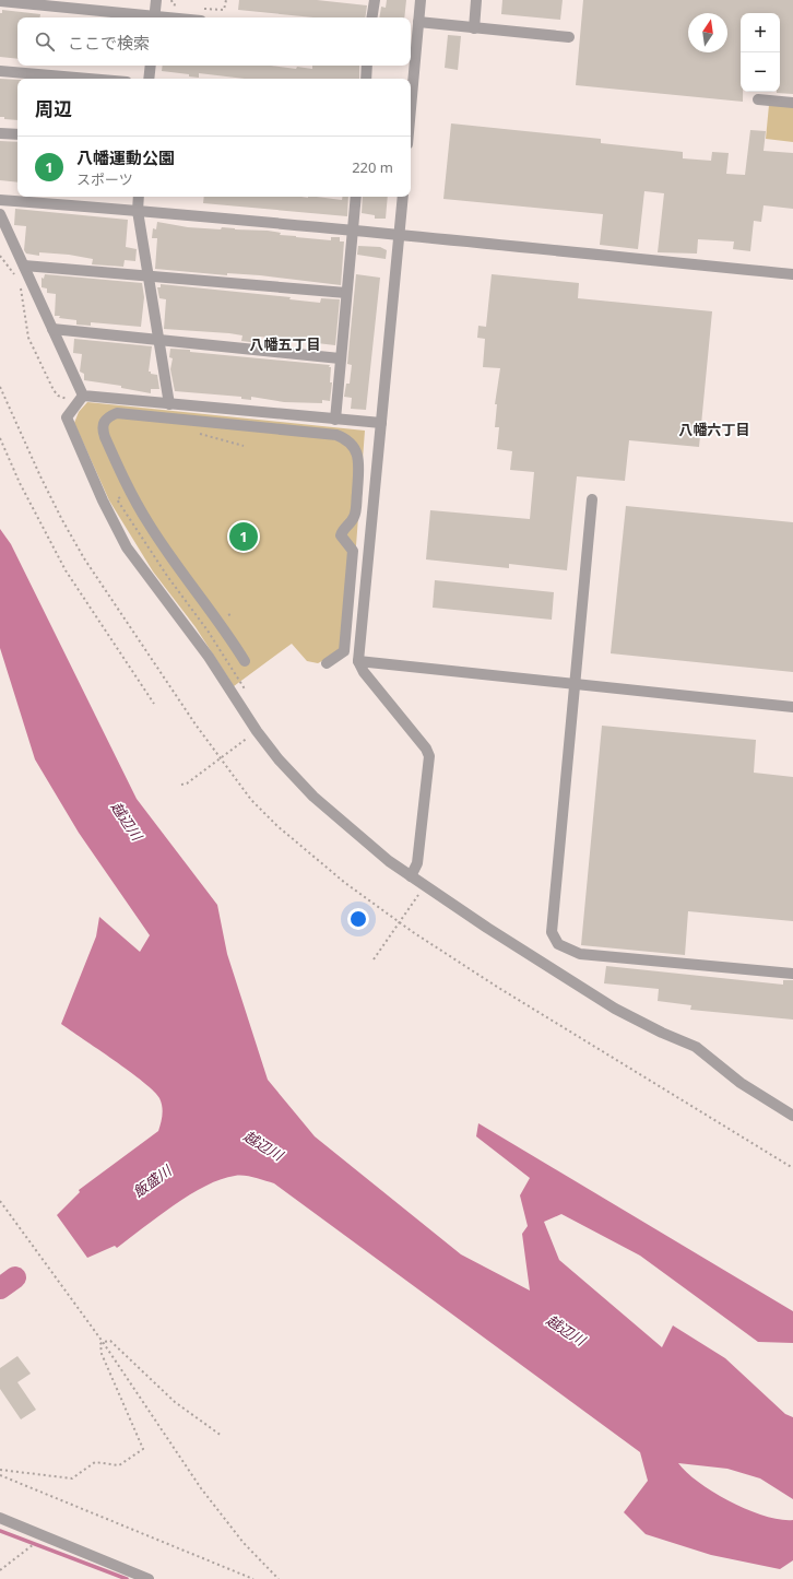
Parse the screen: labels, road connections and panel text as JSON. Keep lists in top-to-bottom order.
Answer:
{
  "districts": ["八幡五丁目", "八幡六丁目"],
  "water": ["越辺川", "飯盛川"],
  "north": "top",
  "page": {
    "map_buttons": ["+", "−"],
    "search": "ここで検索",
    "heading": "周辺",
    "list": [
      {
        "mark": "1",
        "name": "八幡運動公園",
        "note": "スポーツ",
        "value": "220 m"
      }
    ],
    "pins": "1"
  }
}
